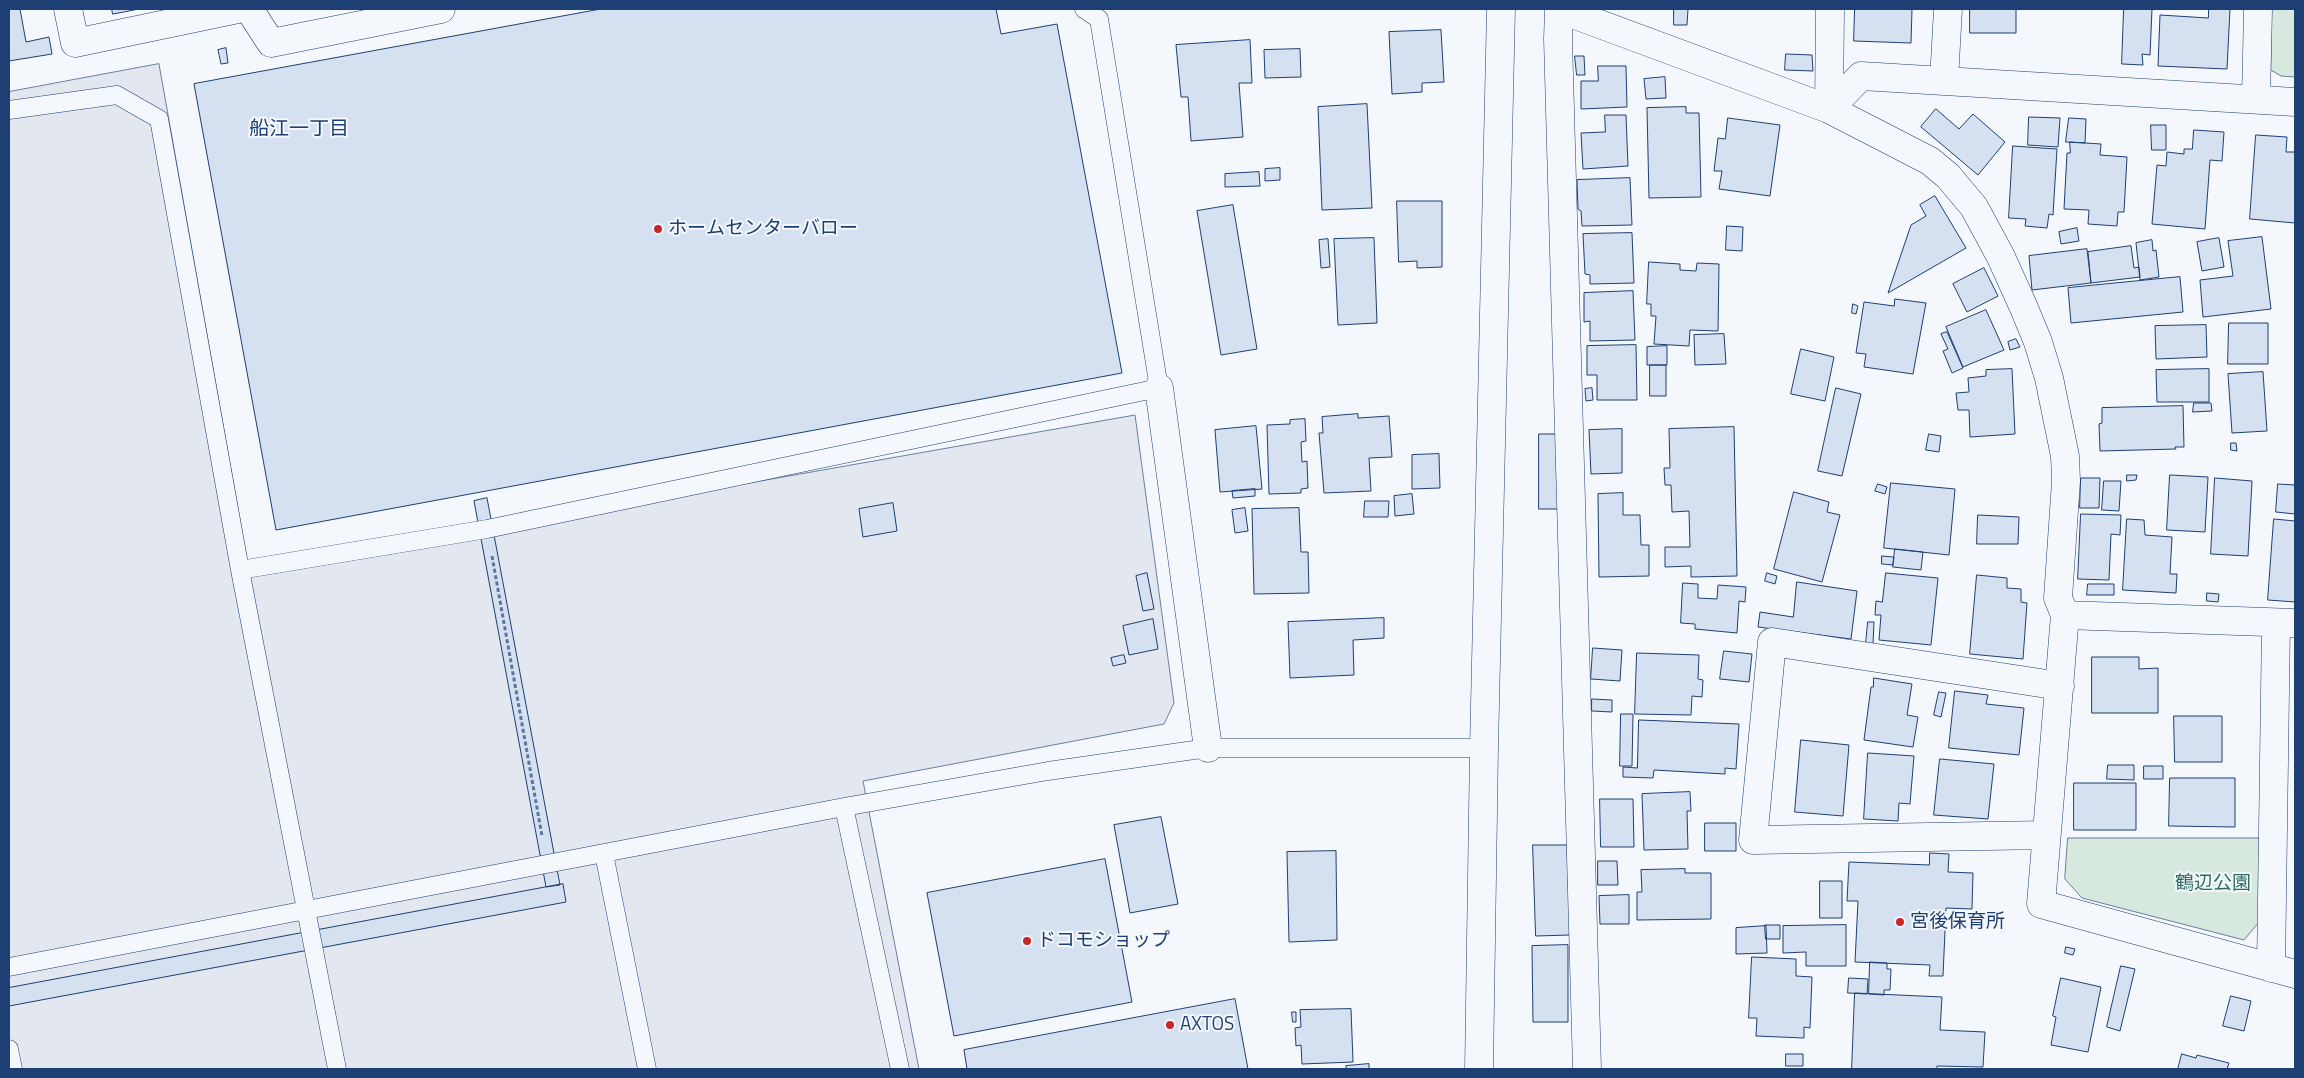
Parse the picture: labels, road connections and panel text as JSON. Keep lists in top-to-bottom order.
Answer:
{
  "districts": ["船江一丁目"],
  "parks": ["鶴辺公園"],
  "places": [
    "ホームセンターバロー",
    "宮後保育所",
    "ドコモショップ",
    "AXTOS"
  ]
}
